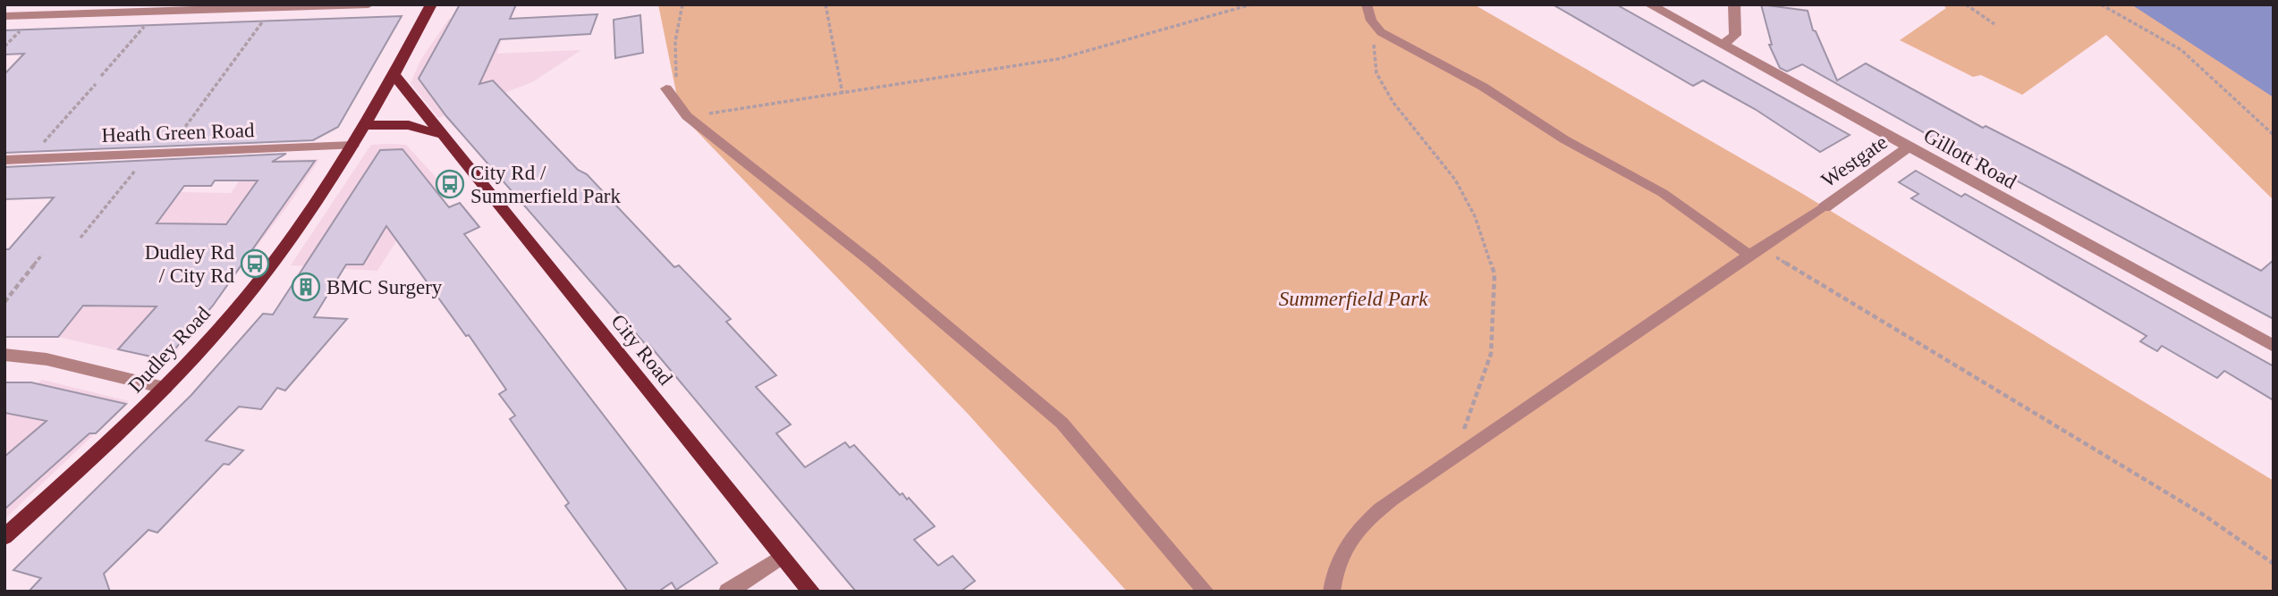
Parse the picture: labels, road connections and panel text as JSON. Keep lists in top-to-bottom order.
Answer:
{
  "streets": {
    "main road": ["Dudley Road", "City Road"],
    "street": ["Heath Green Road", "Gillott Road", "Westgate"]
  },
  "crossings": [
    ["Heath Green Road", "Dudley Road"],
    ["Gillott Road", "Westgate"],
    ["Dudley Road", "City Road"]
  ],
  "parks": ["Summerfield Park"],
  "places": {
    "bus stop": ["City Rd / Summerfield Park", "Dudley Rd / City Rd"],
    "building": ["BMC Surgery"]
  }
}
